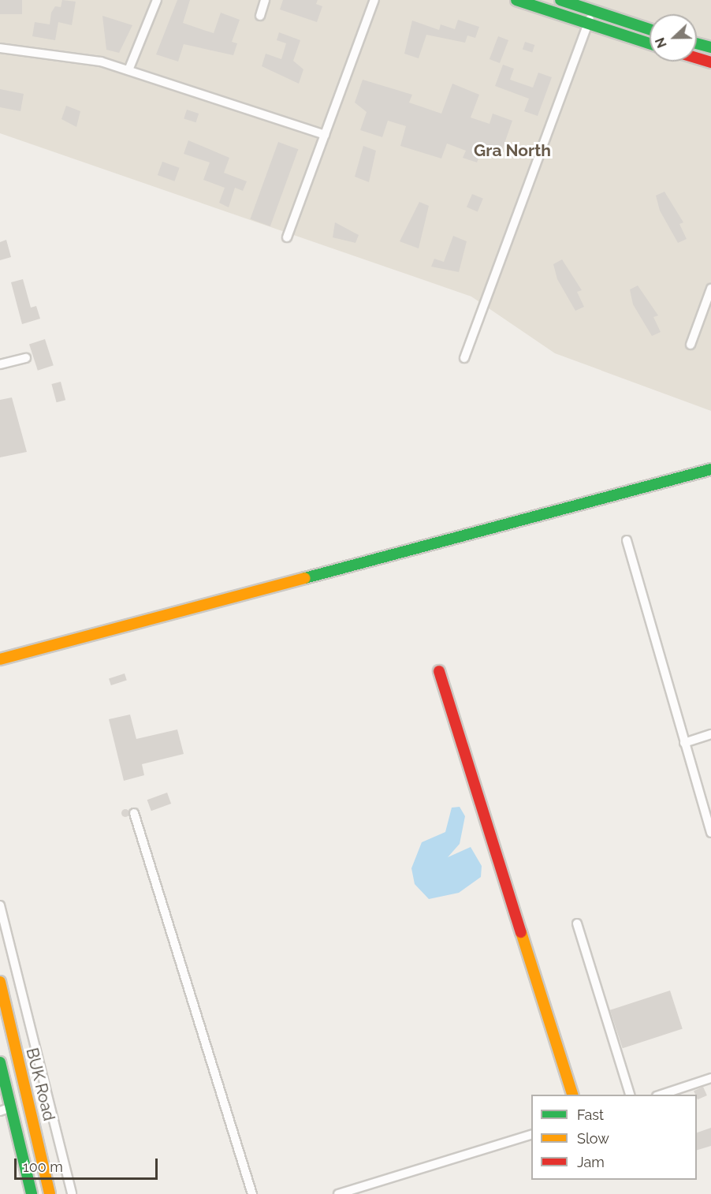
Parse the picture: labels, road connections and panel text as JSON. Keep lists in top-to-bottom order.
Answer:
{
  "streets": {
    "street": ["BUK Road"]
  },
  "districts": ["Gra North"],
  "legend": ["Fast", "Slow", "Jam"],
  "scale_bar": "100 m",
  "north": "left"
}
